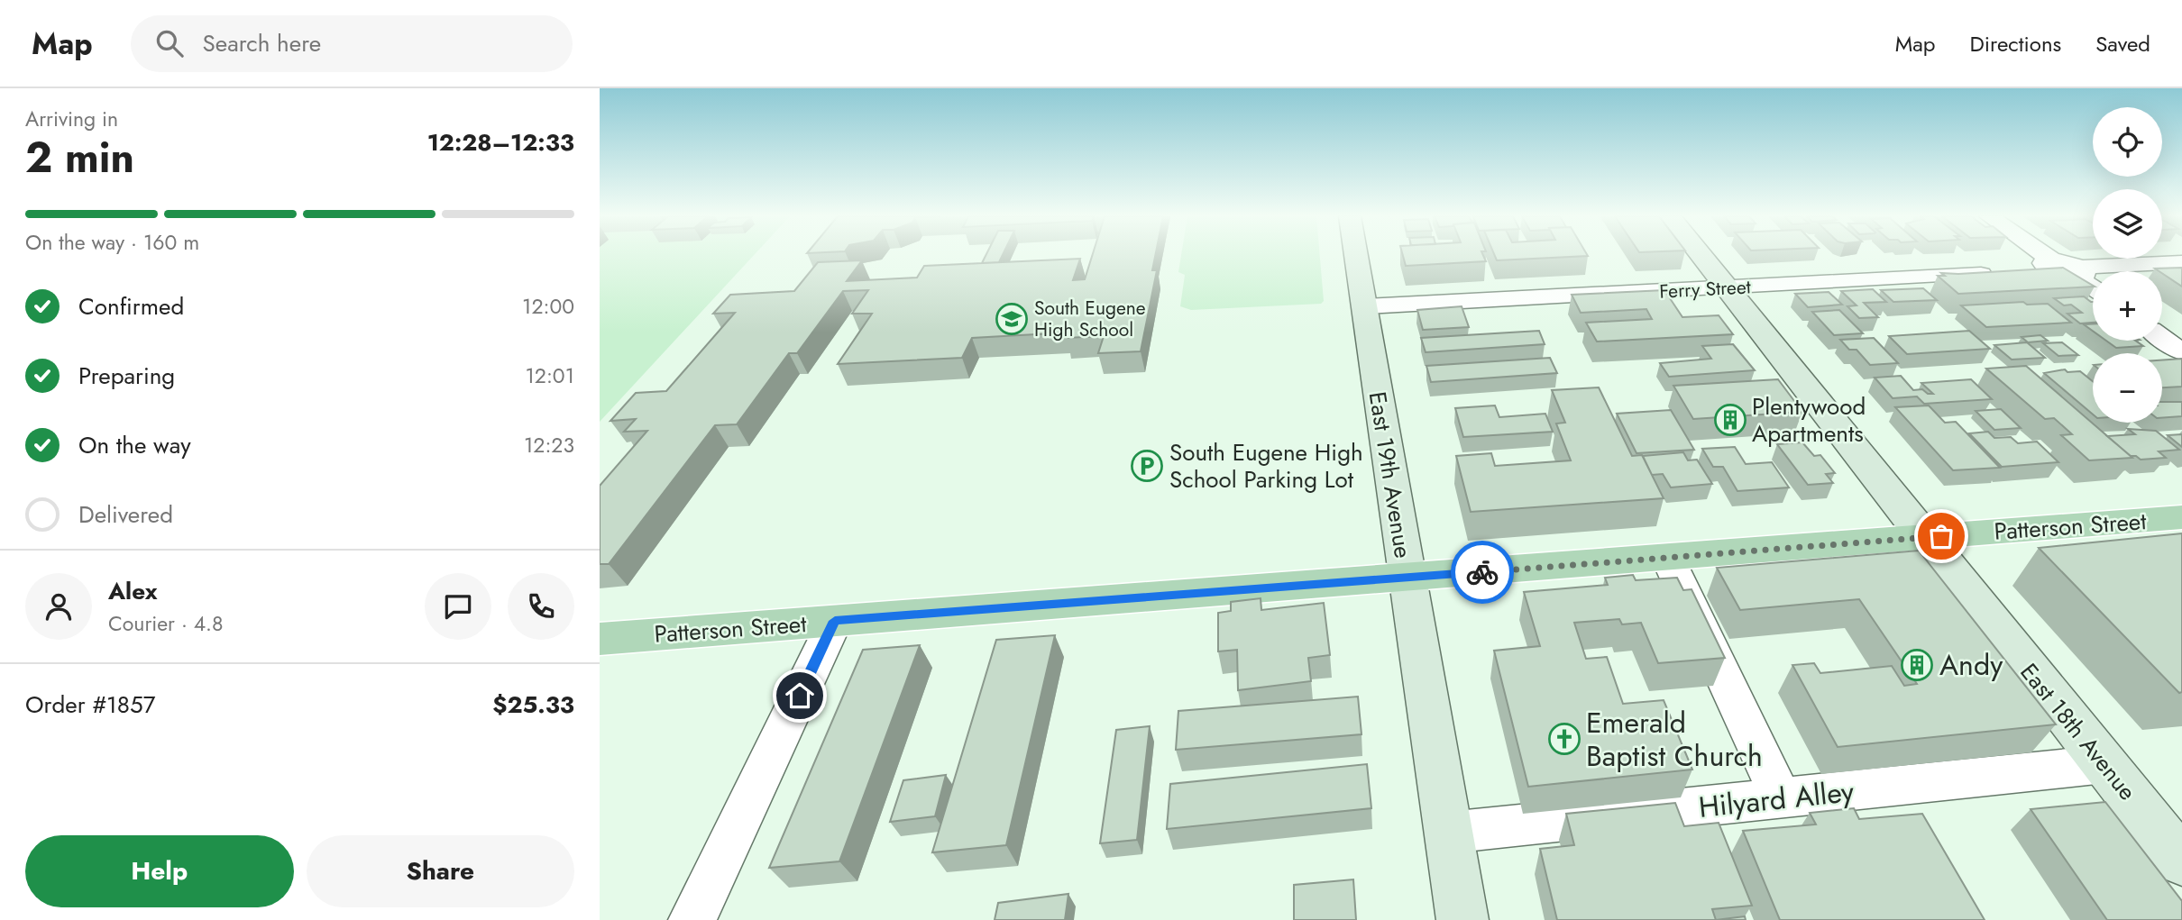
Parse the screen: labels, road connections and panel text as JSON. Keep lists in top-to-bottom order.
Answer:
{
  "streets": {
    "main road": ["Patterson Street"],
    "street": [
      "Ferry Street",
      "East 19th Avenue",
      "East 18th Avenue",
      "Hilyard Alley"
    ]
  },
  "crossings": [
    ["Ferry Street", "East 19th Avenue"],
    ["Ferry Street", "East 18th Avenue"],
    ["East 19th Avenue", "Patterson Street"],
    ["East 19th Avenue", "Hilyard Alley"],
    ["Patterson Street", "East 18th Avenue"],
    ["East 18th Avenue", "Hilyard Alley"]
  ],
  "places": {
    "school or university": ["South Eugene High School"],
    "building": ["Plentywood Apartments", "Andy"],
    "parking": ["South Eugene High School Parking Lot"],
    "church": ["Emerald Baptist Church"]
  },
  "page": {
    "header": "Map",
    "search": "Search here",
    "nav": ["Map", "Directions", "Saved"],
    "heading": ["2 min", "Arriving in", "12:28–12:33"],
    "panel": [
      "Alex",
      "Courier · 4.8",
      "Order #1857",
      "$25.33"
    ],
    "map_buttons": ["+", "−"],
    "bar": "On the way · 160 m",
    "list": [
      ["Confirmed", "12:00"],
      ["Preparing", "12:01"],
      ["On the way", "12:23"],
      "Delivered"
    ],
    "buttons": ["Help", "Share"]
  }
}
